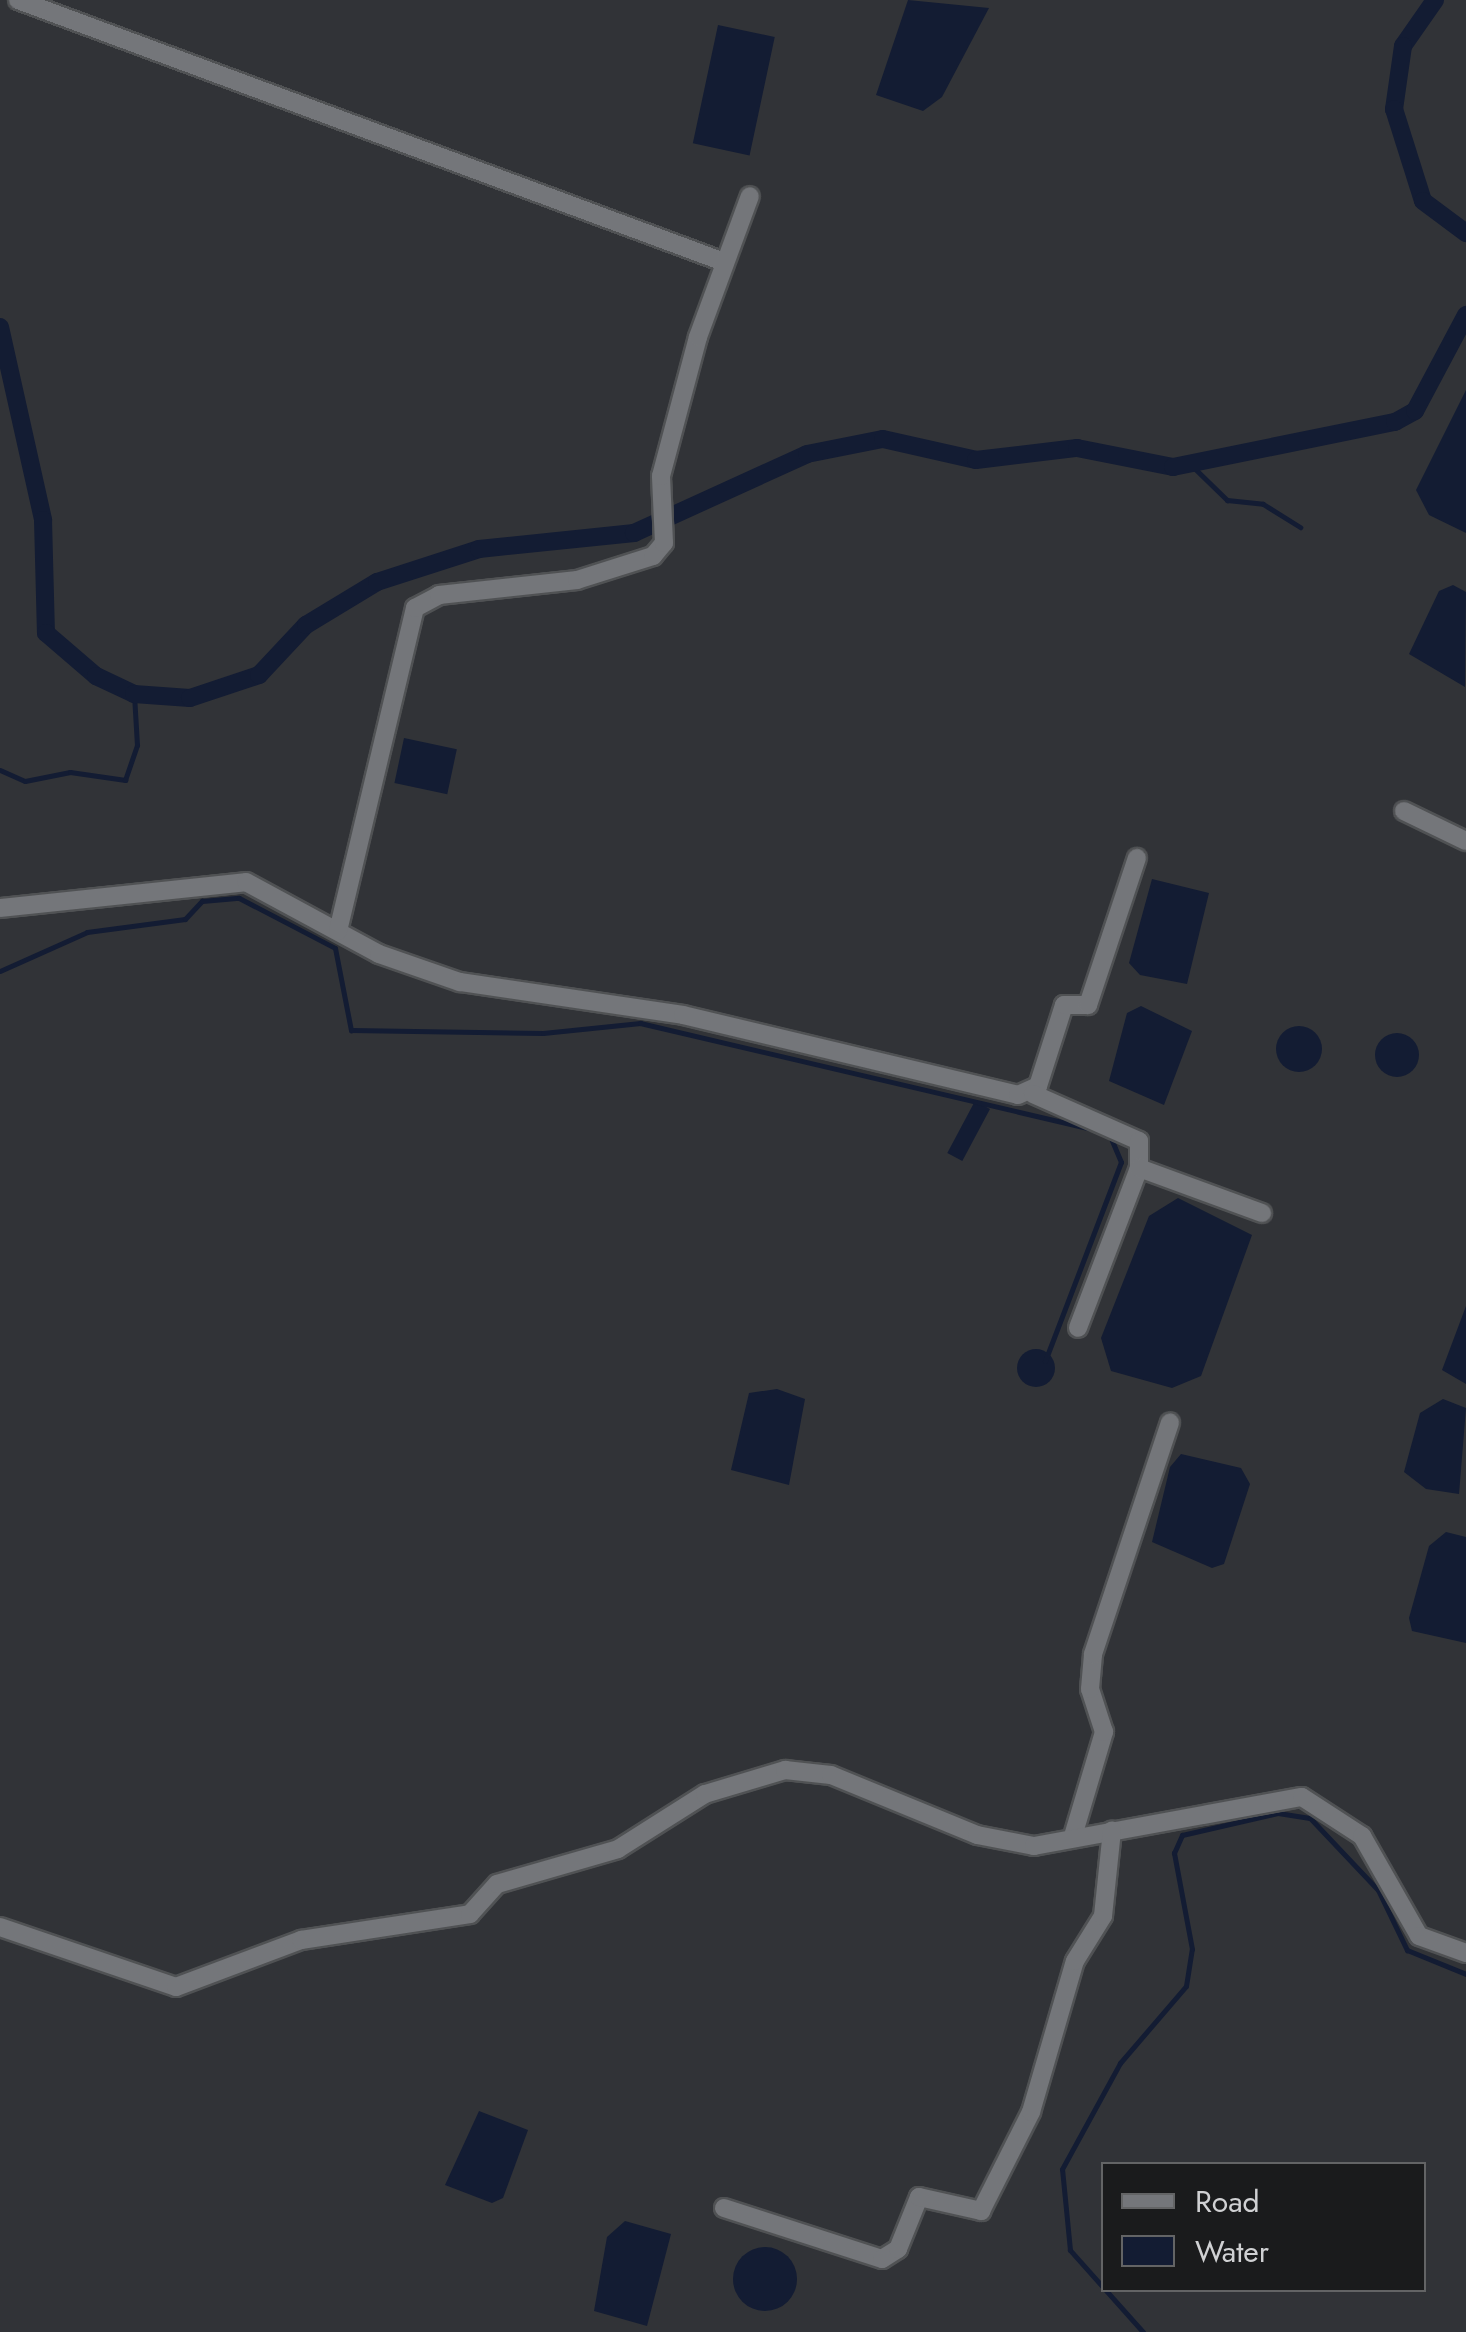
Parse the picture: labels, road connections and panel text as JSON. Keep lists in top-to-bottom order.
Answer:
{
  "legend": ["Road", "Water"]
}
